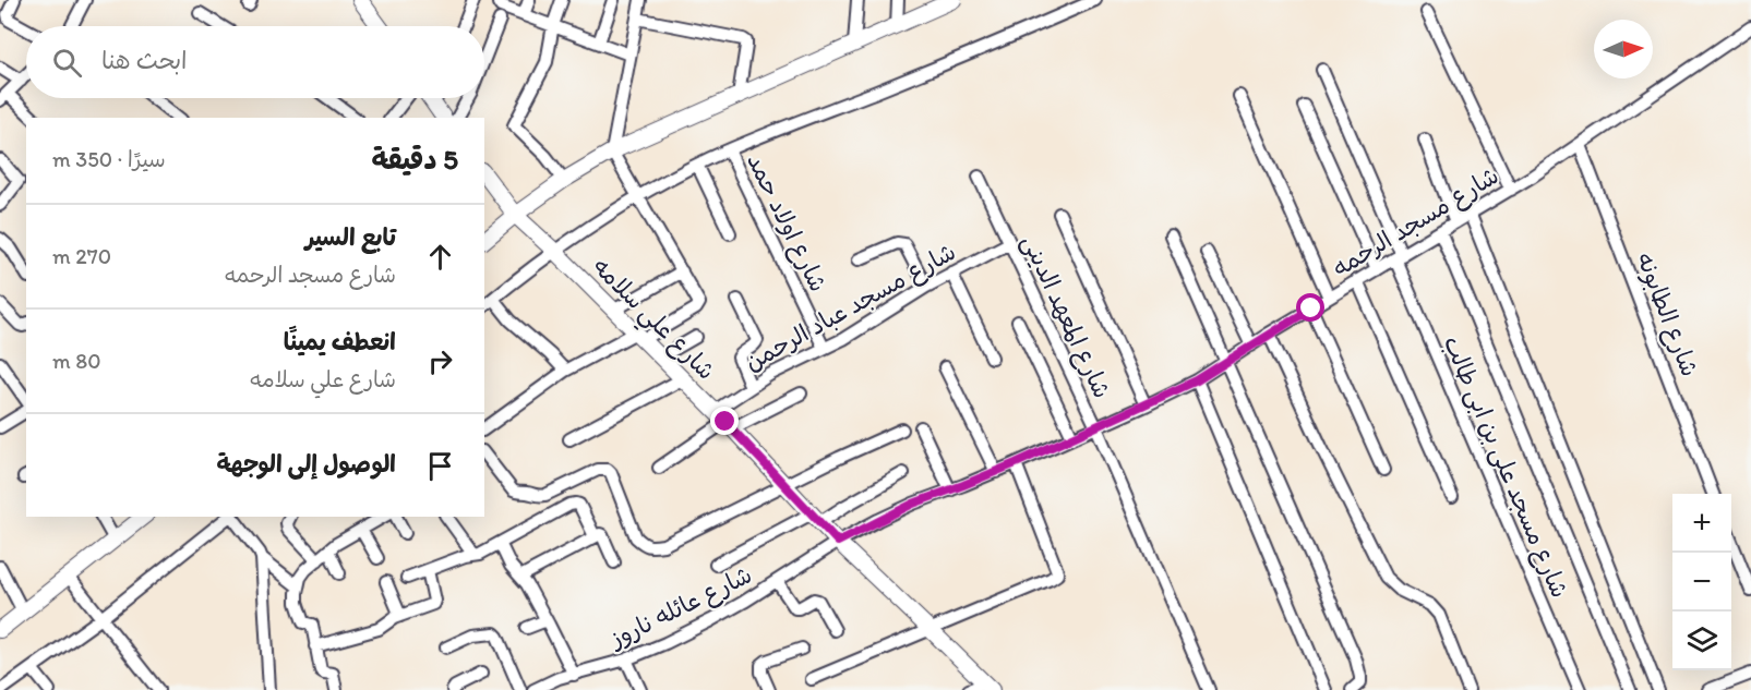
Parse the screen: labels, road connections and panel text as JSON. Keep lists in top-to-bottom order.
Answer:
{
  "streets": {
    "street": [
      "شارع مسجد الرحمه",
      "شارع اولاد حمد",
      "شارع مسجد عباد الرحمن",
      "شارع الطابونه",
      "شارع المعهد الدينى",
      "شارع علي سلامه",
      "شارع مسجد على بن ابى طالب",
      "شارع عائله ناروز"
    ]
  },
  "crossings": [
    ["شارع مسجد الرحمه", "شارع الطابونه"],
    ["شارع مسجد الرحمه", "شارع المعهد الدينى"],
    ["شارع مسجد الرحمه", "شارع علي سلامه"],
    ["شارع مسجد الرحمه", "شارع مسجد على بن ابى طالب"],
    ["شارع مسجد الرحمه", "شارع عائله ناروز"],
    ["شارع اولاد حمد", "شارع مسجد عباد الرحمن"],
    ["شارع مسجد عباد الرحمن", "شارع المعهد الدينى"],
    ["شارع مسجد عباد الرحمن", "شارع علي سلامه"],
    ["شارع علي سلامه", "شارع عائله ناروز"]
  ],
  "north": "right",
  "page": {
    "search": "ابحث هنا",
    "heading": ["5 دقيقة", "سيرًا · 350 m"],
    "list": [
      ["تابع السير", "شارع مسجد الرحمه", "270 m"],
      ["انعطف يمينًا", "شارع علي سلامه", "80 m"],
      "الوصول إلى الوجهة"
    ],
    "map_buttons": ["+", "−"]
  }
}
